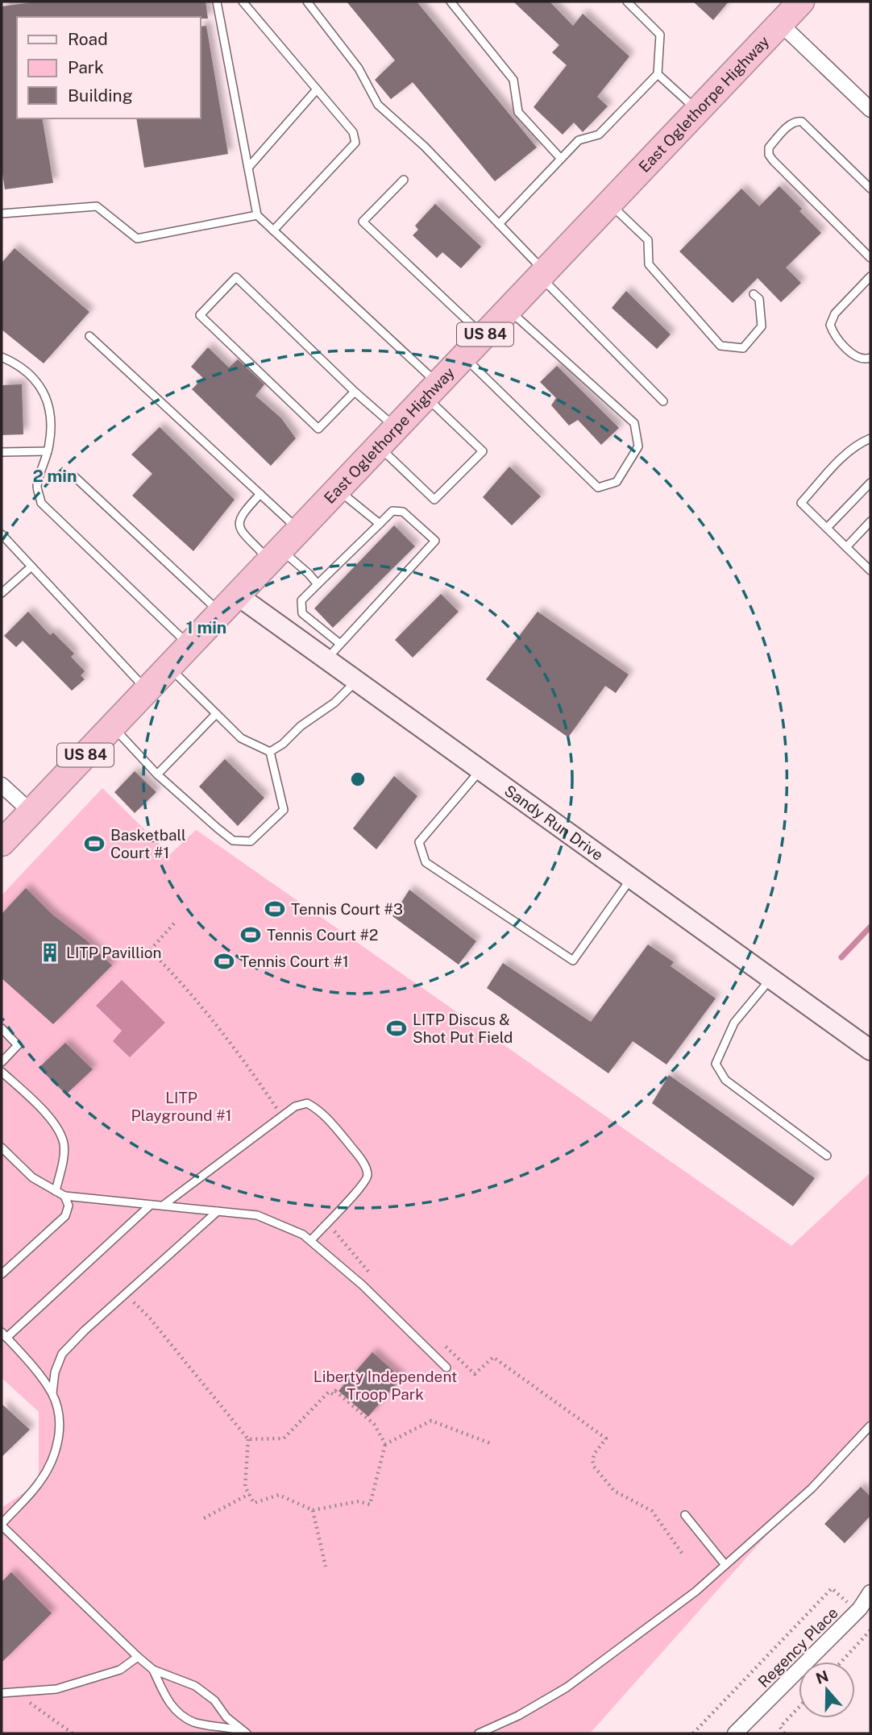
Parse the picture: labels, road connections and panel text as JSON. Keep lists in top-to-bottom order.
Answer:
{
  "streets": {
    "highway": ["East Oglethorpe Highway", "US 84"],
    "street": ["Sandy Run Drive", "Regency Place"]
  },
  "crossings": [
    ["East Oglethorpe Highway", "Sandy Run Drive"]
  ],
  "parks": ["LITP Playground #1", "Liberty Independent Troop Park"],
  "places": {
    "sports": [
      "Basketball Court #1",
      "Tennis Court #3",
      "Tennis Court #2",
      "Tennis Court #1",
      "LITP Discus & Shot Put Field"
    ],
    "building": ["LITP Pavillion"]
  },
  "legend": ["Road", "Park", "Building"],
  "north": "top",
  "rings": ["2 min", "1 min"]
}
